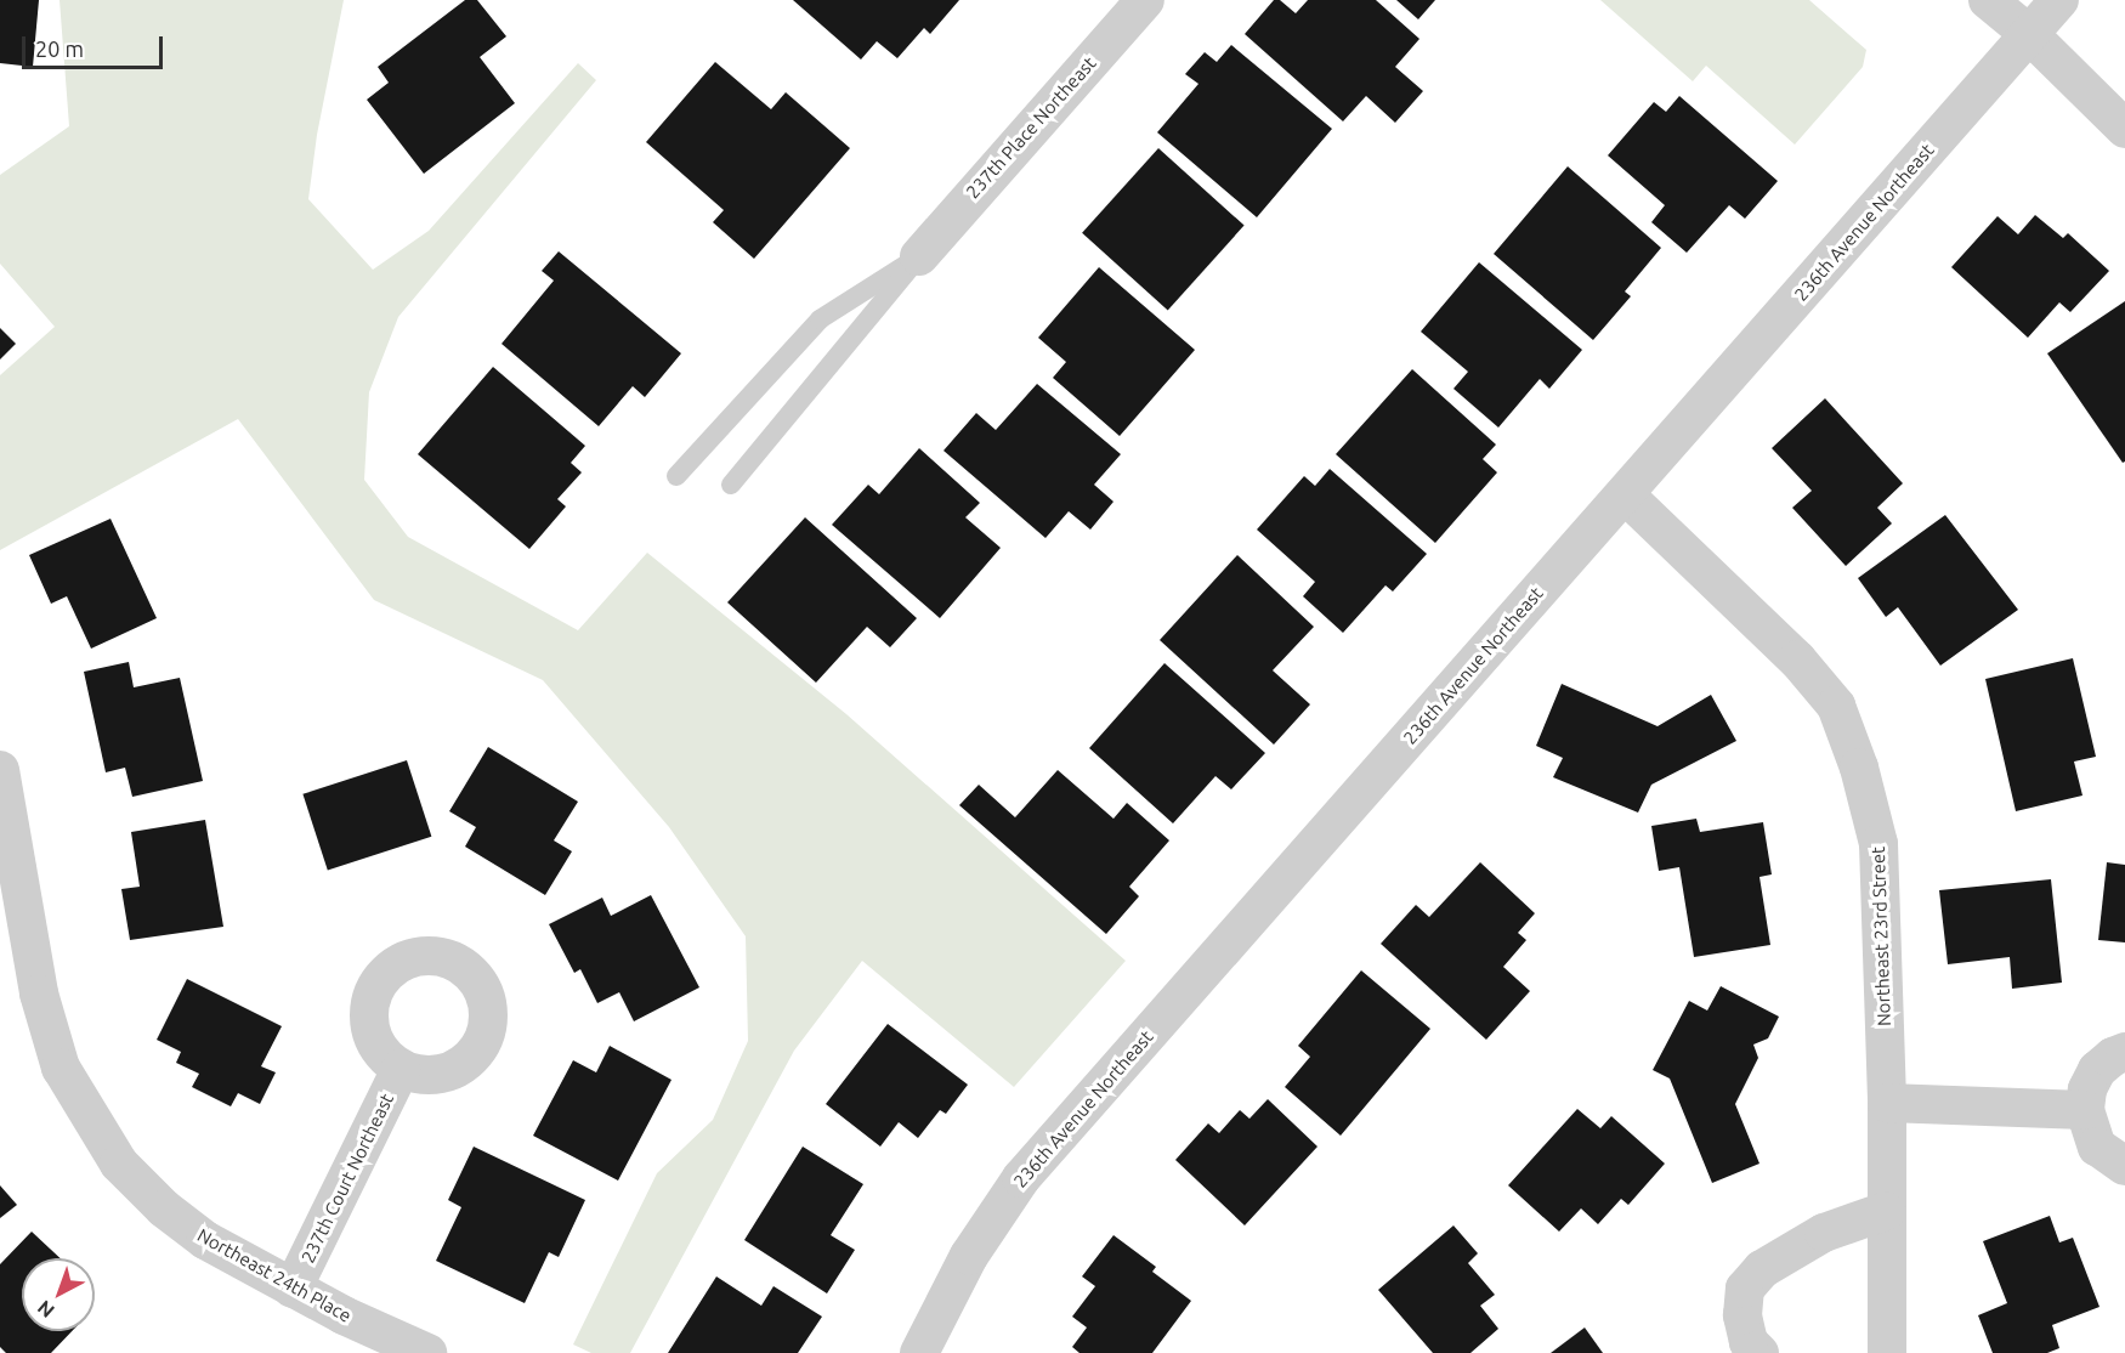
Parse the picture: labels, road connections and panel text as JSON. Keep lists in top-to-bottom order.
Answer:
{
  "streets": {
    "street": [
      "237th Place Northeast",
      "236th Avenue Northeast",
      "Northeast 23rd Street",
      "237th Court Northeast",
      "Northeast 24th Place"
    ]
  },
  "crossings": [
    ["236th Avenue Northeast", "Northeast 23rd Street"],
    ["237th Court Northeast", "Northeast 24th Place"]
  ],
  "scale_bar": "20 m",
  "north": "bottom left"
}
